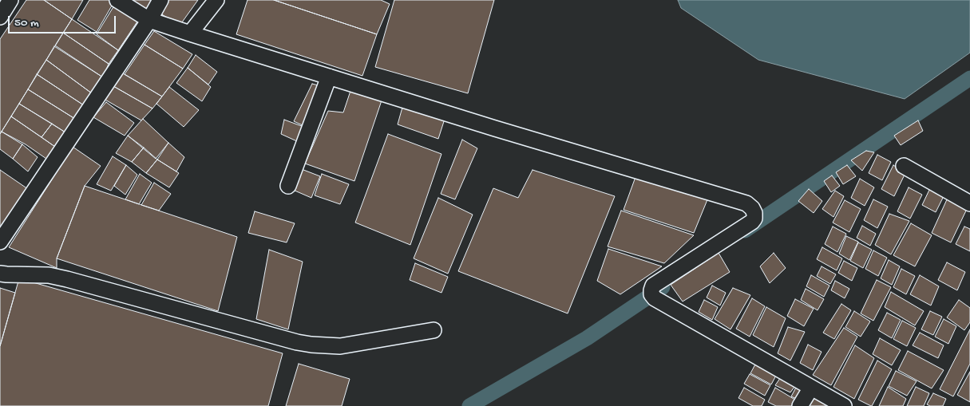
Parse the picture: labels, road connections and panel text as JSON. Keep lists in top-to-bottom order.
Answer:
{
  "scale_bar": "50 m"
}
